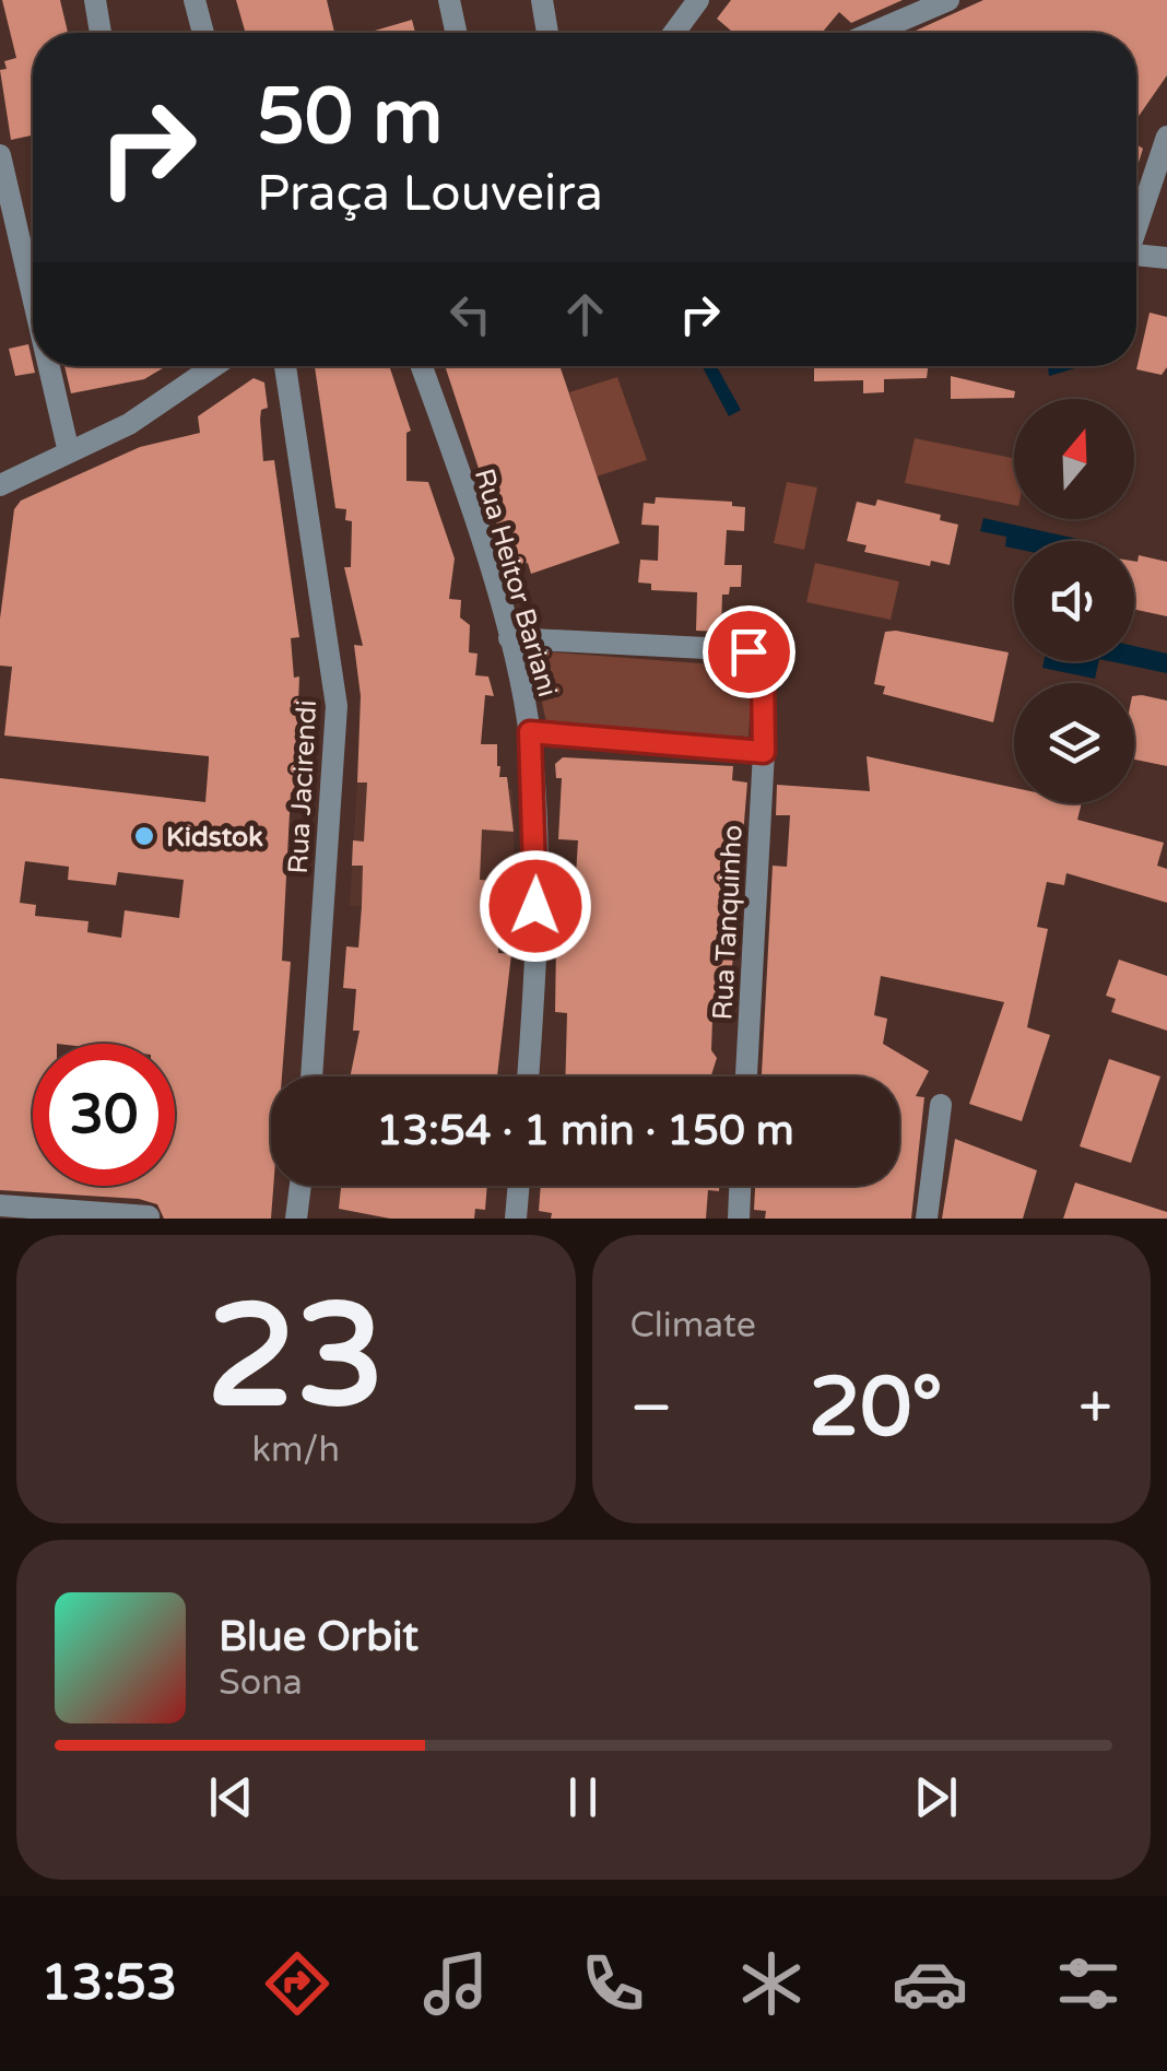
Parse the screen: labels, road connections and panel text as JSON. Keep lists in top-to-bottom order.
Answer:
{
  "streets": {
    "street": ["Rua Heitor Bariani", "Rua Jacirendi", "Rua Tanquinho"]
  },
  "crossings": [
    ["Rua Heitor Bariani", "Rua Tanquinho"]
  ],
  "places": ["Kidstok"],
  "north": "top",
  "page": {
    "turn": ["50 m", "Praça Louveira"],
    "limit": "30",
    "trip": "13:54 · 1 min · 150 m",
    "tile": [
      ["23", "km/h"],
      "Climate"
    ],
    "heat": ["−", "20°", "+"],
    "song": ["Blue Orbit", "Sona"],
    "tabs": "13:53"
  }
}
